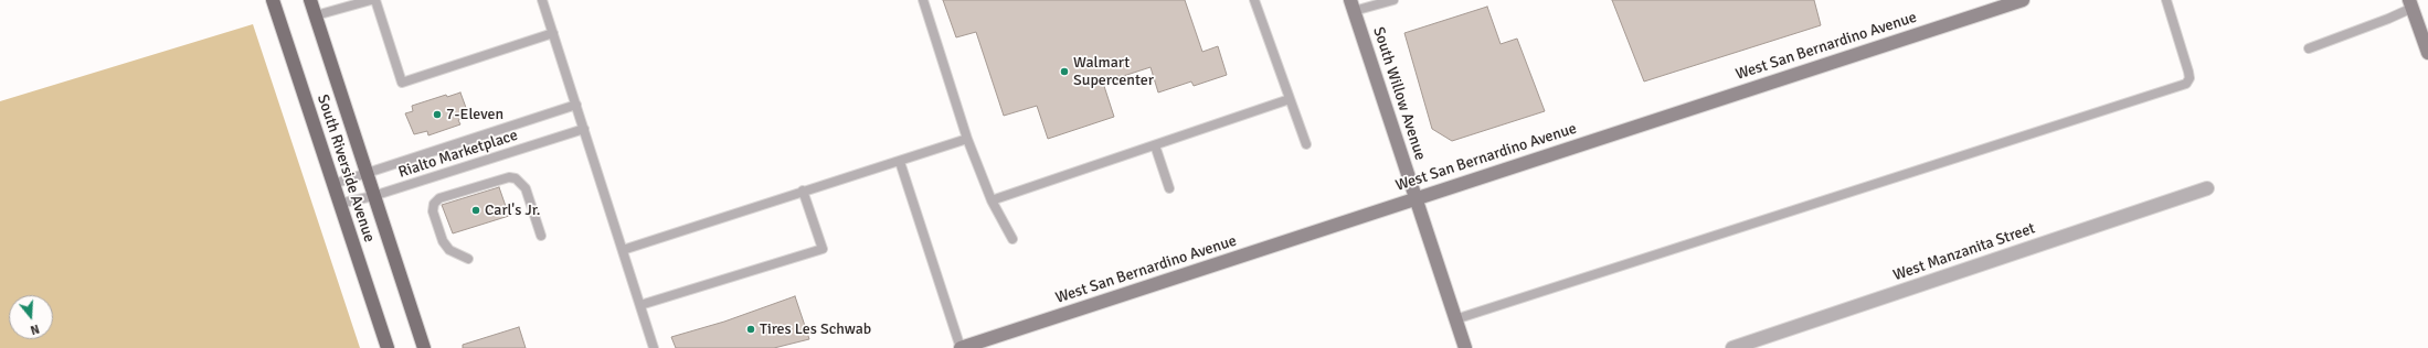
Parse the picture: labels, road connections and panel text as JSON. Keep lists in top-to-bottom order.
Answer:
{
  "streets": {
    "main road": ["West San Bernardino Avenue", "South Willow Avenue", "South Riverside Avenue"],
    "street": ["West Manzanita Street"],
    "lane": ["Rialto Marketplace"]
  },
  "crossings": [
    ["West San Bernardino Avenue", "South Willow Avenue"],
    ["Rialto Marketplace", "South Riverside Avenue"]
  ],
  "places": [
    "Walmart Supercenter",
    "7-Eleven",
    "Carl's Jr.",
    "Tires Les Schwab"
  ],
  "north": "bottom"
}
